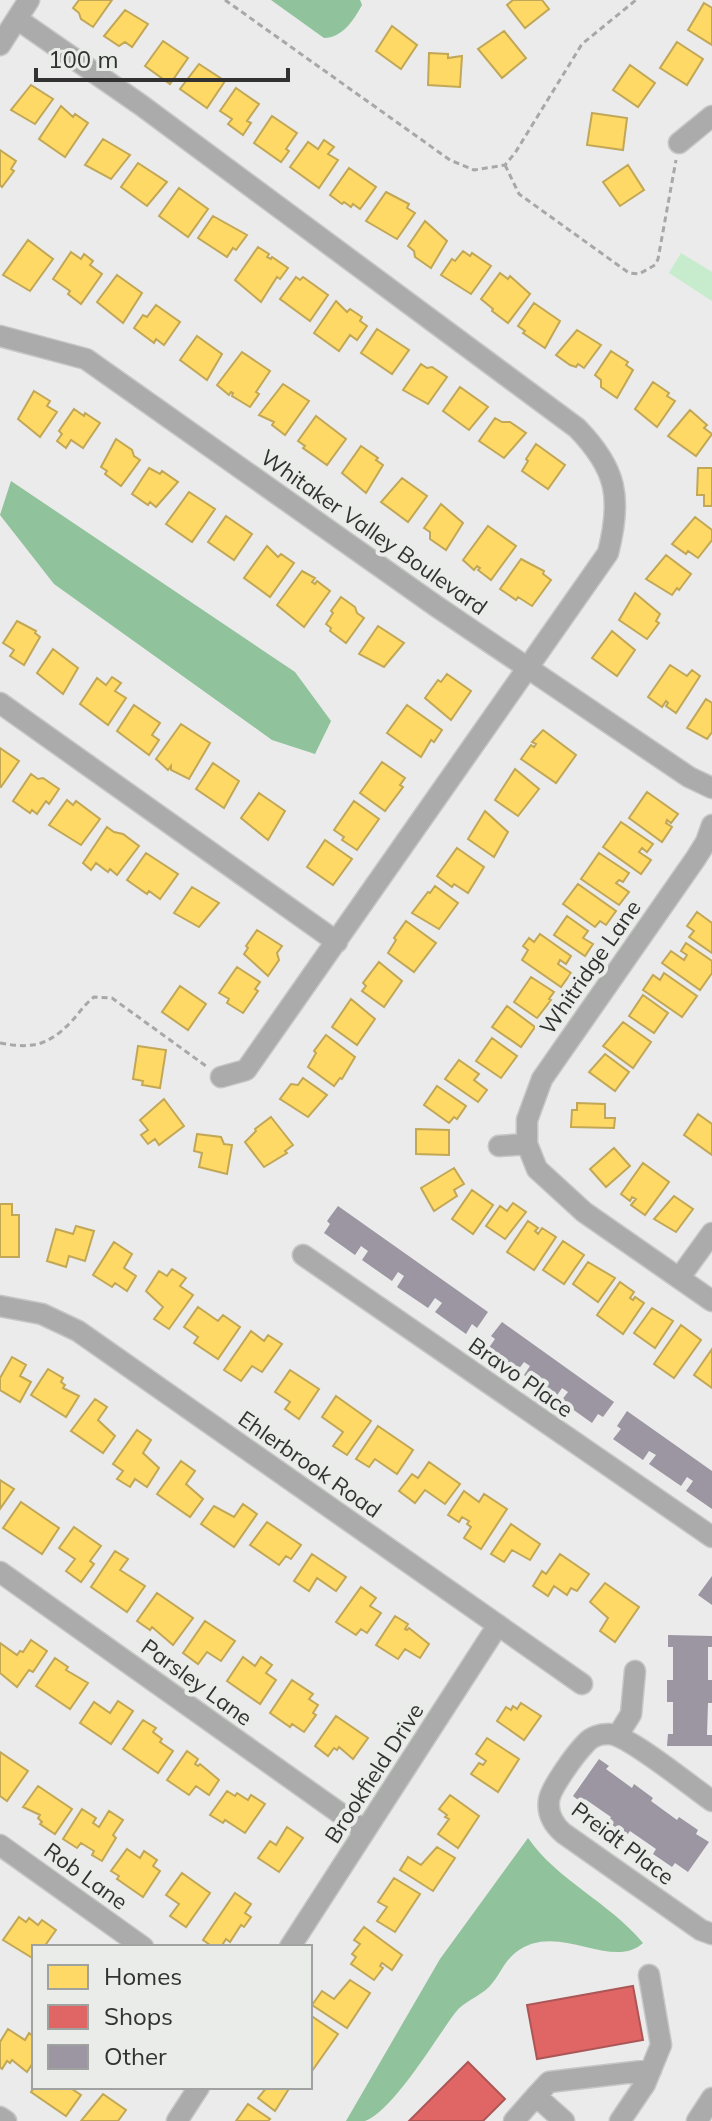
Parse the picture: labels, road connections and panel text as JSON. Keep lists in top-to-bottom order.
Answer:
{
  "streets": {
    "street": [
      "Whitaker Valley Boulevard",
      "Whitridge Lane",
      "Bravo Place",
      "Ehlerbrook Road",
      "Parsley Lane",
      "Brookfield Drive",
      "Preidt Place",
      "Rob Lane"
    ]
  },
  "crossings": [
    ["Ehlerbrook Road", "Brookfield Drive"],
    ["Parsley Lane", "Brookfield Drive"]
  ],
  "legend": ["Homes", "Shops", "Other"],
  "scale_bar": "100 m"
}
